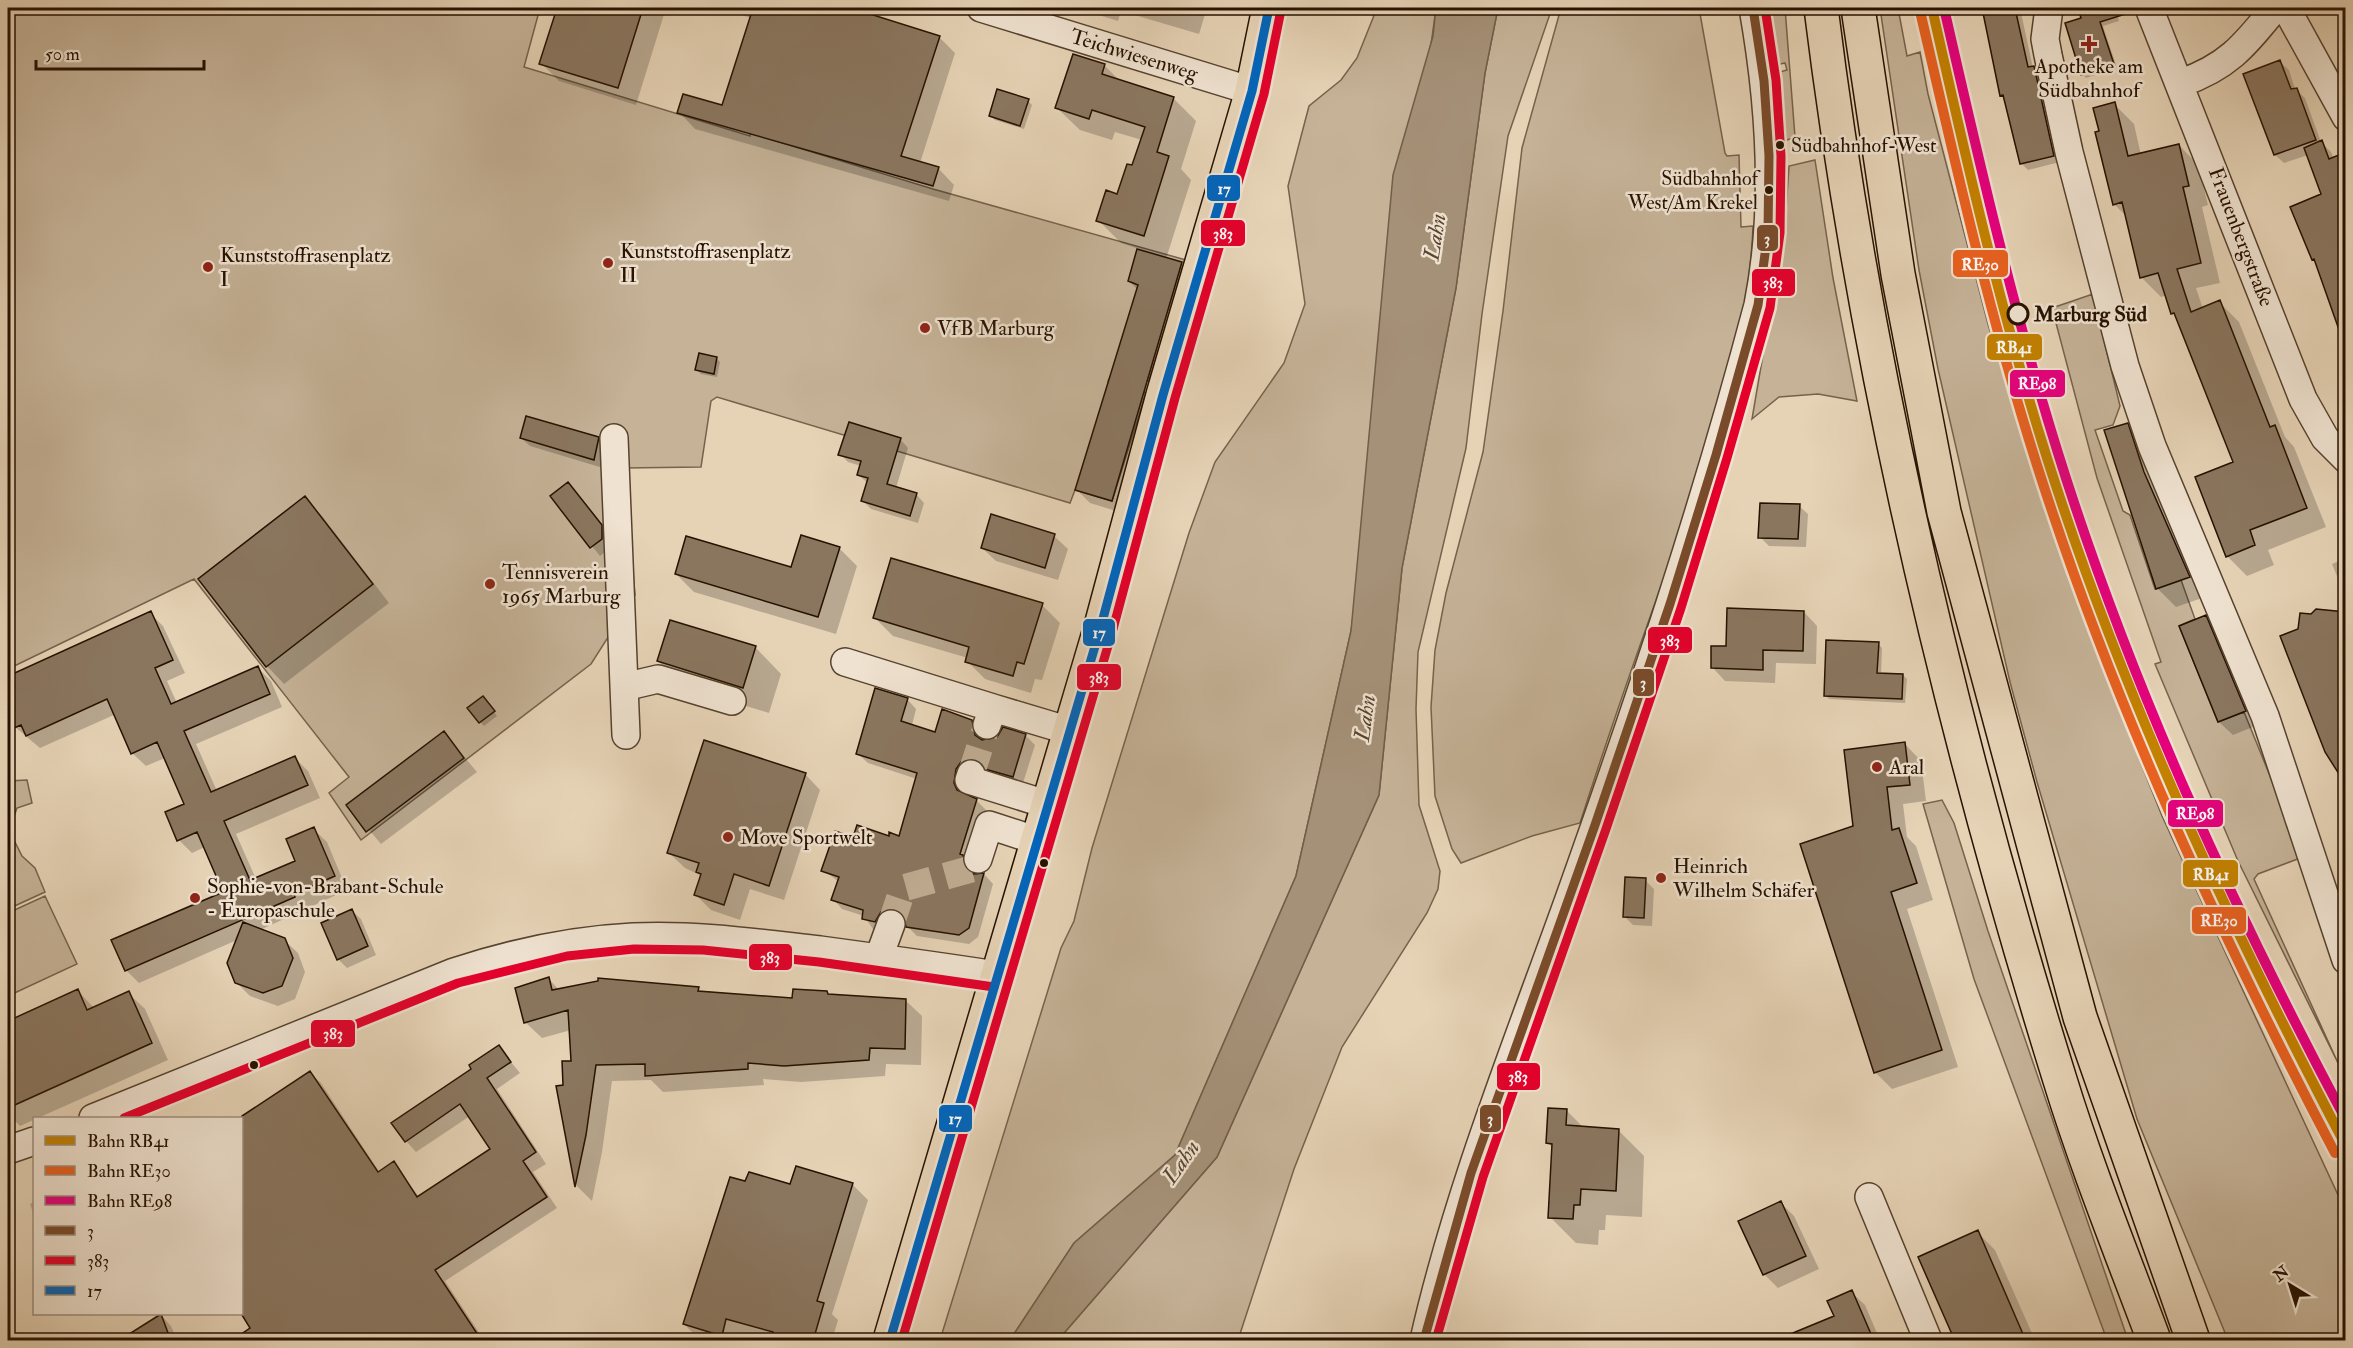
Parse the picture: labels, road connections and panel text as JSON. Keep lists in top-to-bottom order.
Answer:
{
  "streets": {
    "street": ["Teichwiesenweg", "Frauenbergstraße"]
  },
  "water": ["Lahn"],
  "places": {
    "health": ["Apotheke am Südbahnhof"],
    "other": [
      "Südbahnhof-West",
      "Südbahnhof West/Am Krekel",
      "Kunststoffrasenplatz II",
      "Kunststoffrasenplatz I",
      "Marburg Süd",
      "VfB Marburg",
      "Tennisverein 1965 Marburg",
      "Aral",
      "Move Sportwelt",
      "Heinrich Wilhelm Schäfer",
      "Sophie-von-Brabant-Schule - Europaschule"
    ]
  },
  "lines": [
    "rail line RB41",
    "rail line RE98",
    "transit line 3",
    "transit line 383",
    "transit line 17",
    "rail line RE30"
  ],
  "legend": [
    "Bahn RB41",
    "Bahn RE30",
    "Bahn RE98",
    "3",
    "383",
    "17"
  ],
  "scale_bar": "50 m",
  "north": "top left"
}
